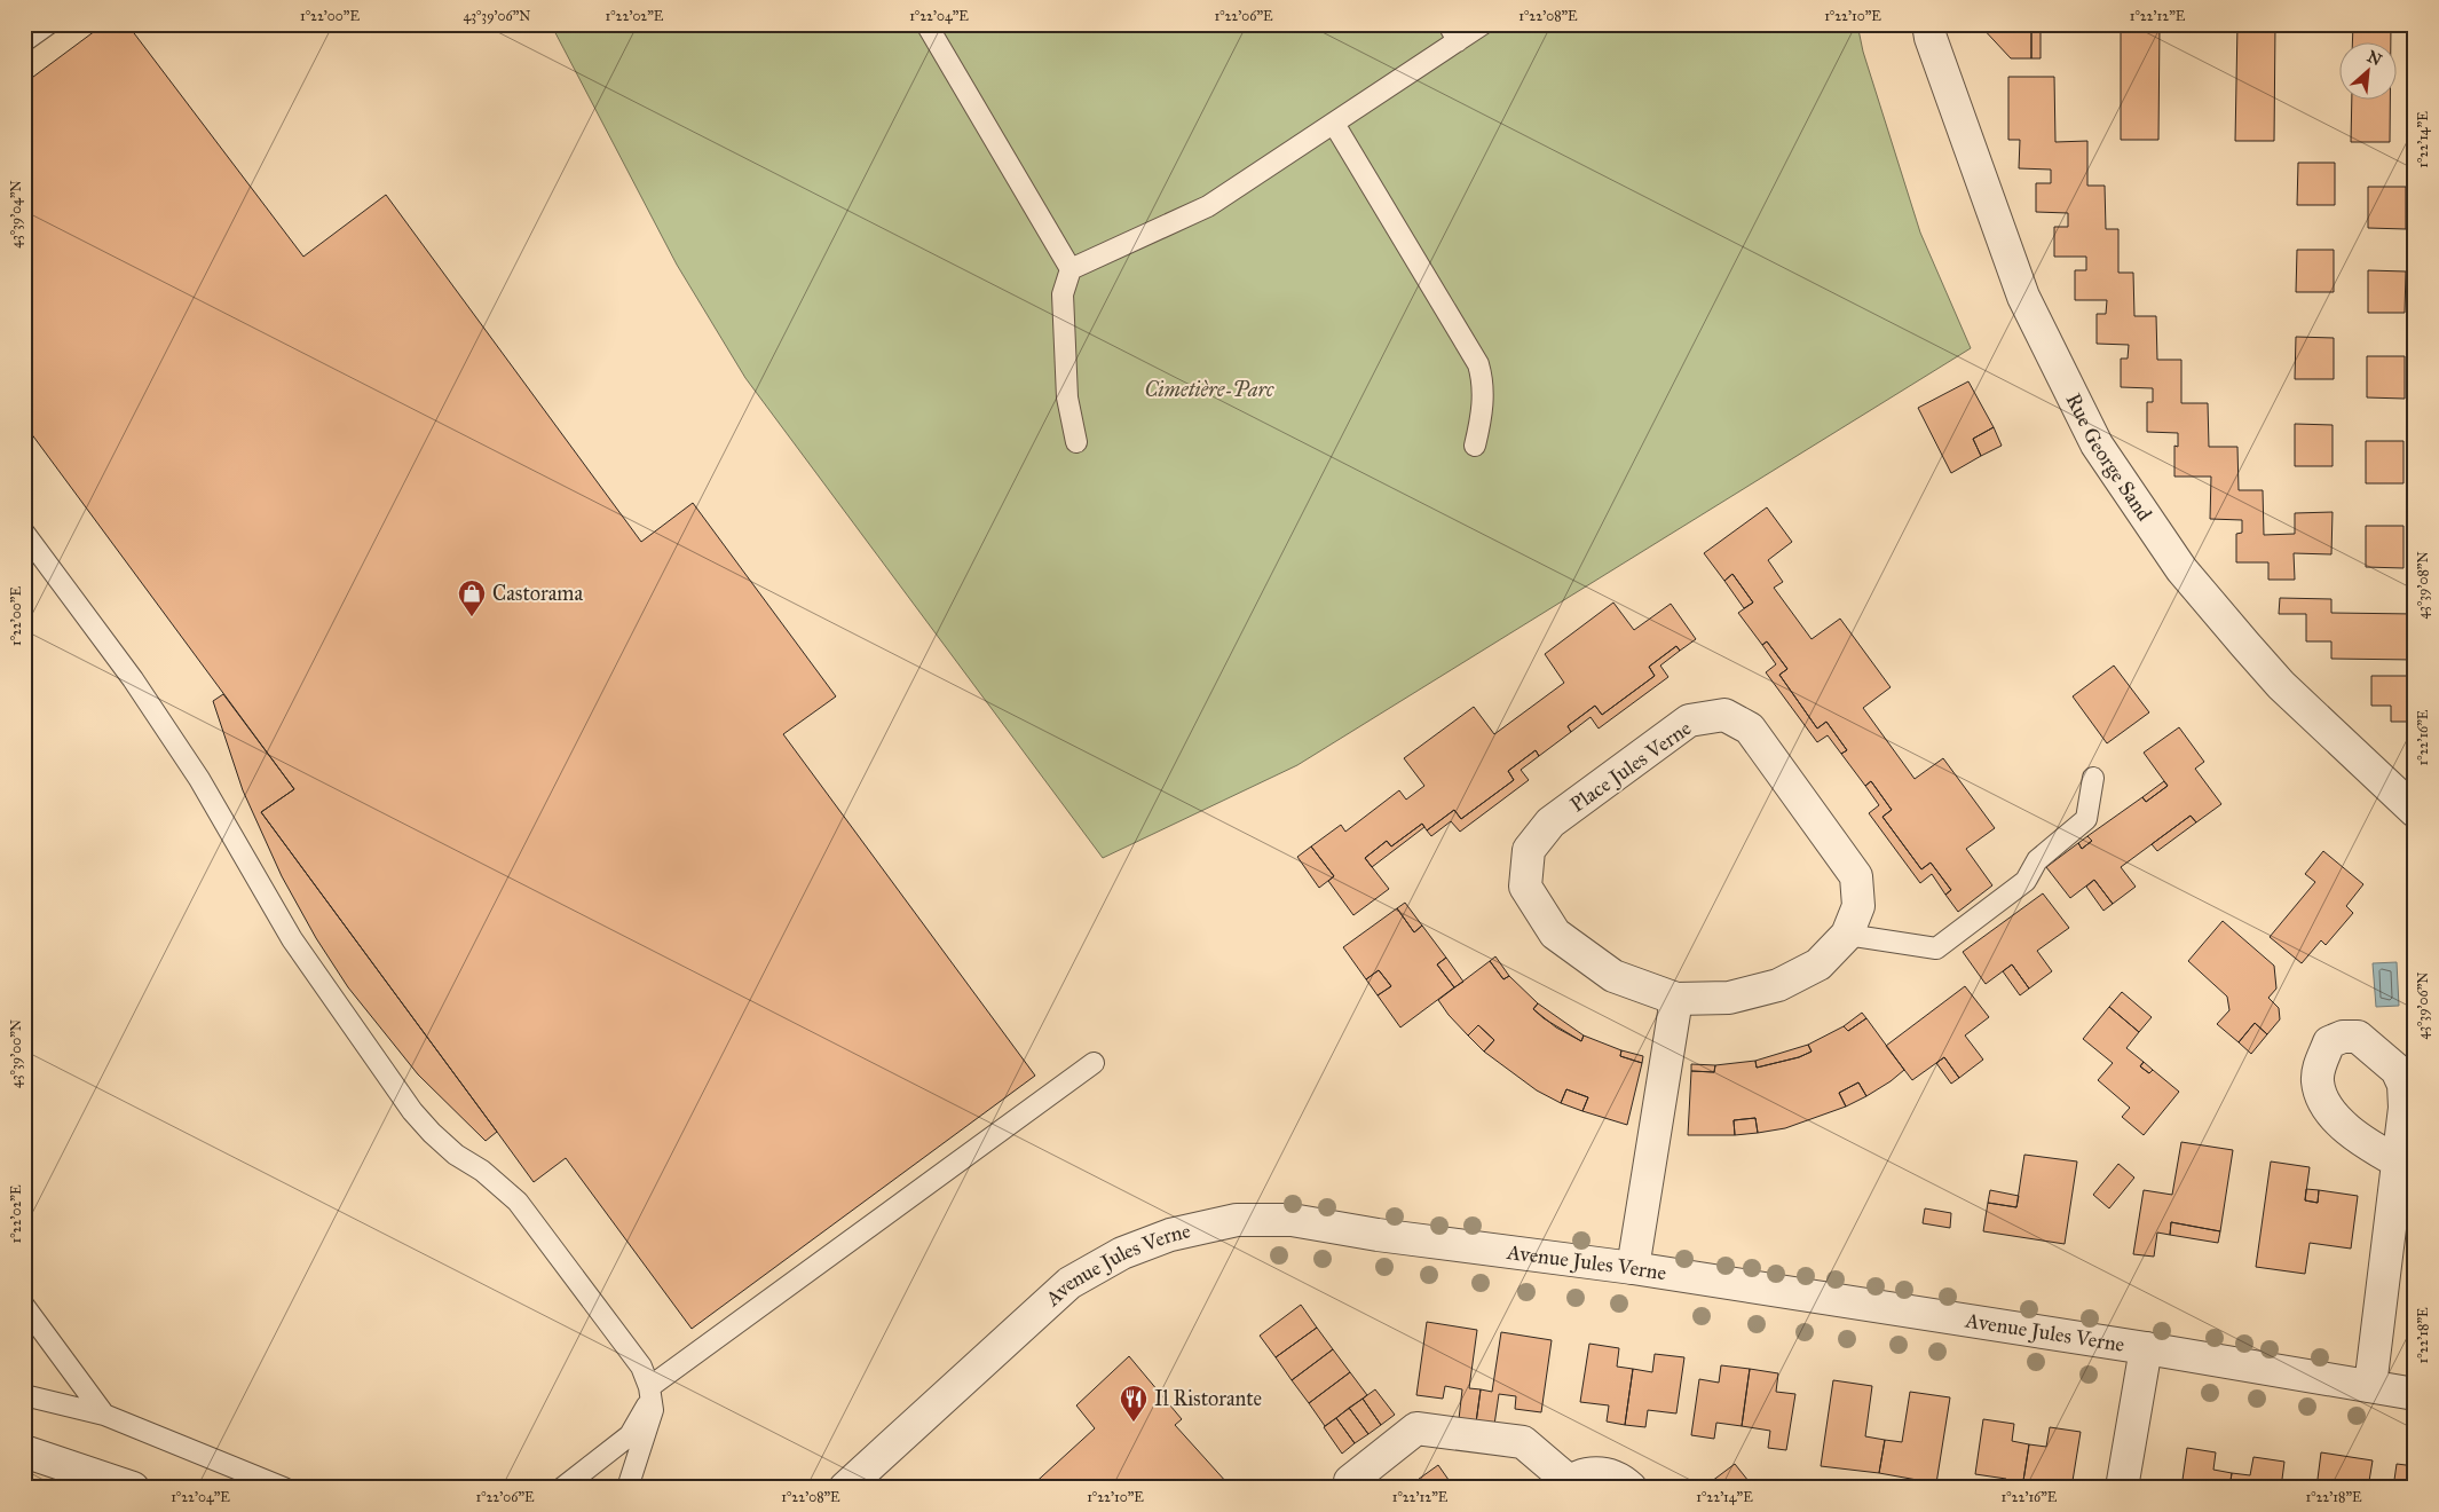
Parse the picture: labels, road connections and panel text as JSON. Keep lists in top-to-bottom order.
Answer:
{
  "streets": {
    "street": ["Rue George Sand", "Place Jules Verne", "Avenue Jules Verne"]
  },
  "parks": ["Cimetière-Parc"],
  "places": {
    "shop": ["Castorama"],
    "restaurant": ["Il Ristorante"]
  },
  "north": "top right",
  "coordinates": [
    "1°22'00\"E",
    "43°39'06\"N",
    "1°22'02\"E",
    "1°22'04\"E",
    "1°22'06\"E",
    "1°22'08\"E",
    "1°22'10\"E",
    "1°22'12\"E",
    "1°22'14\"E",
    "43°39'04\"N",
    "43°39'08\"N",
    "1°22'16\"E",
    "43°39'00\"N",
    "1°22'18\"E"
  ]
}
